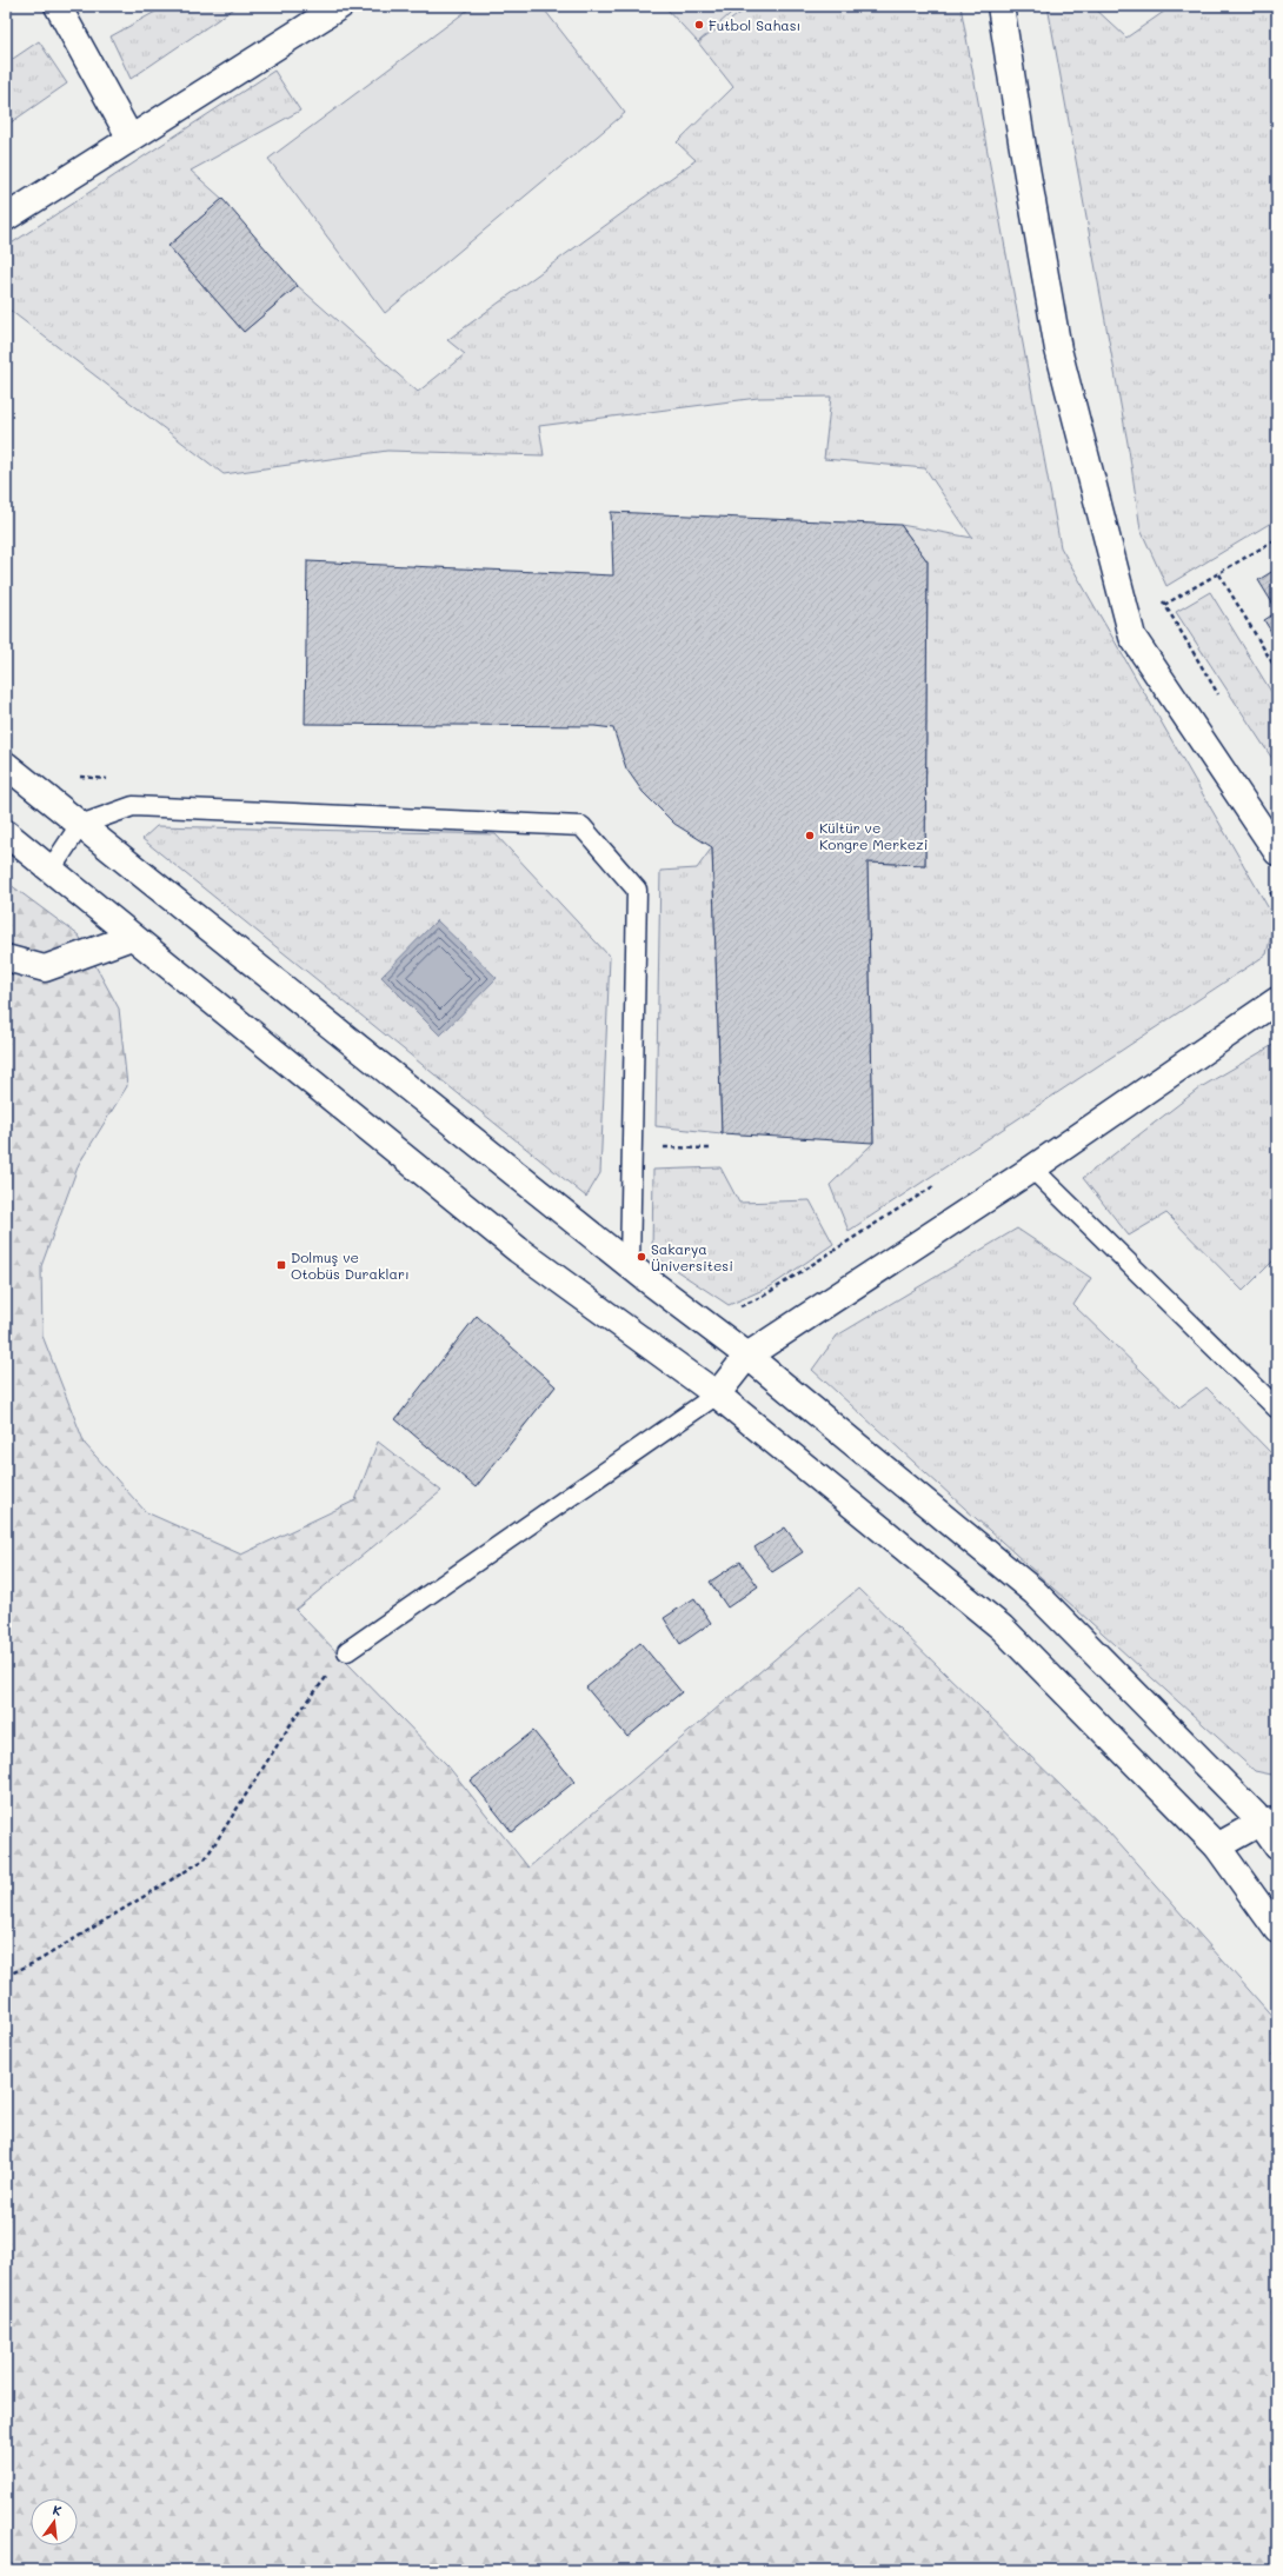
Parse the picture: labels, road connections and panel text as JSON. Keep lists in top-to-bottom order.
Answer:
{
  "places": {
    "other": ["Futbol Sahası", "Kültür ve Kongre Merkezi", "Sakarya Üniversitesi"],
    "transit": ["Dolmuş ve Otobüs Durakları"]
  },
  "north": "top"
}
